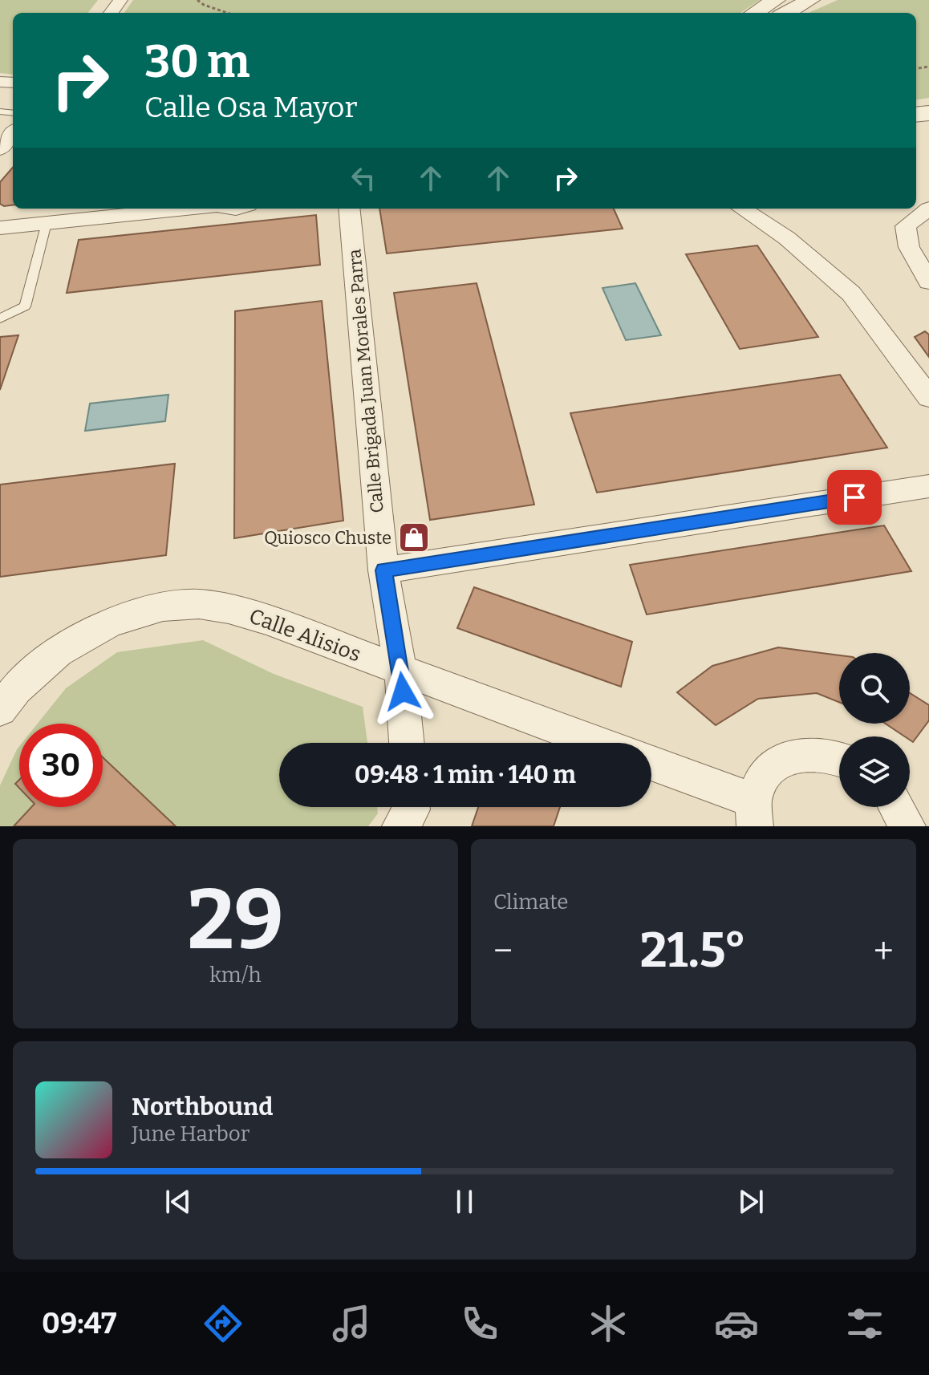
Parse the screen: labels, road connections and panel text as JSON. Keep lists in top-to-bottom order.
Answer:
{
  "streets": {
    "street": ["Calle Brigada Juan Morales Parra", "Calle Alisios"]
  },
  "crossings": [
    ["Calle Brigada Juan Morales Parra", "Calle Alisios"]
  ],
  "places": {
    "shop": ["Quiosco Chuste"]
  },
  "page": {
    "turn": ["30 m", "Calle Osa Mayor"],
    "limit": "30",
    "trip": "09:48 · 1 min · 140 m",
    "tile": [
      ["29", "km/h"],
      "Climate"
    ],
    "heat": ["−", "21.5°", "+"],
    "song": ["Northbound", "June Harbor"],
    "tabs": "09:47"
  }
}
